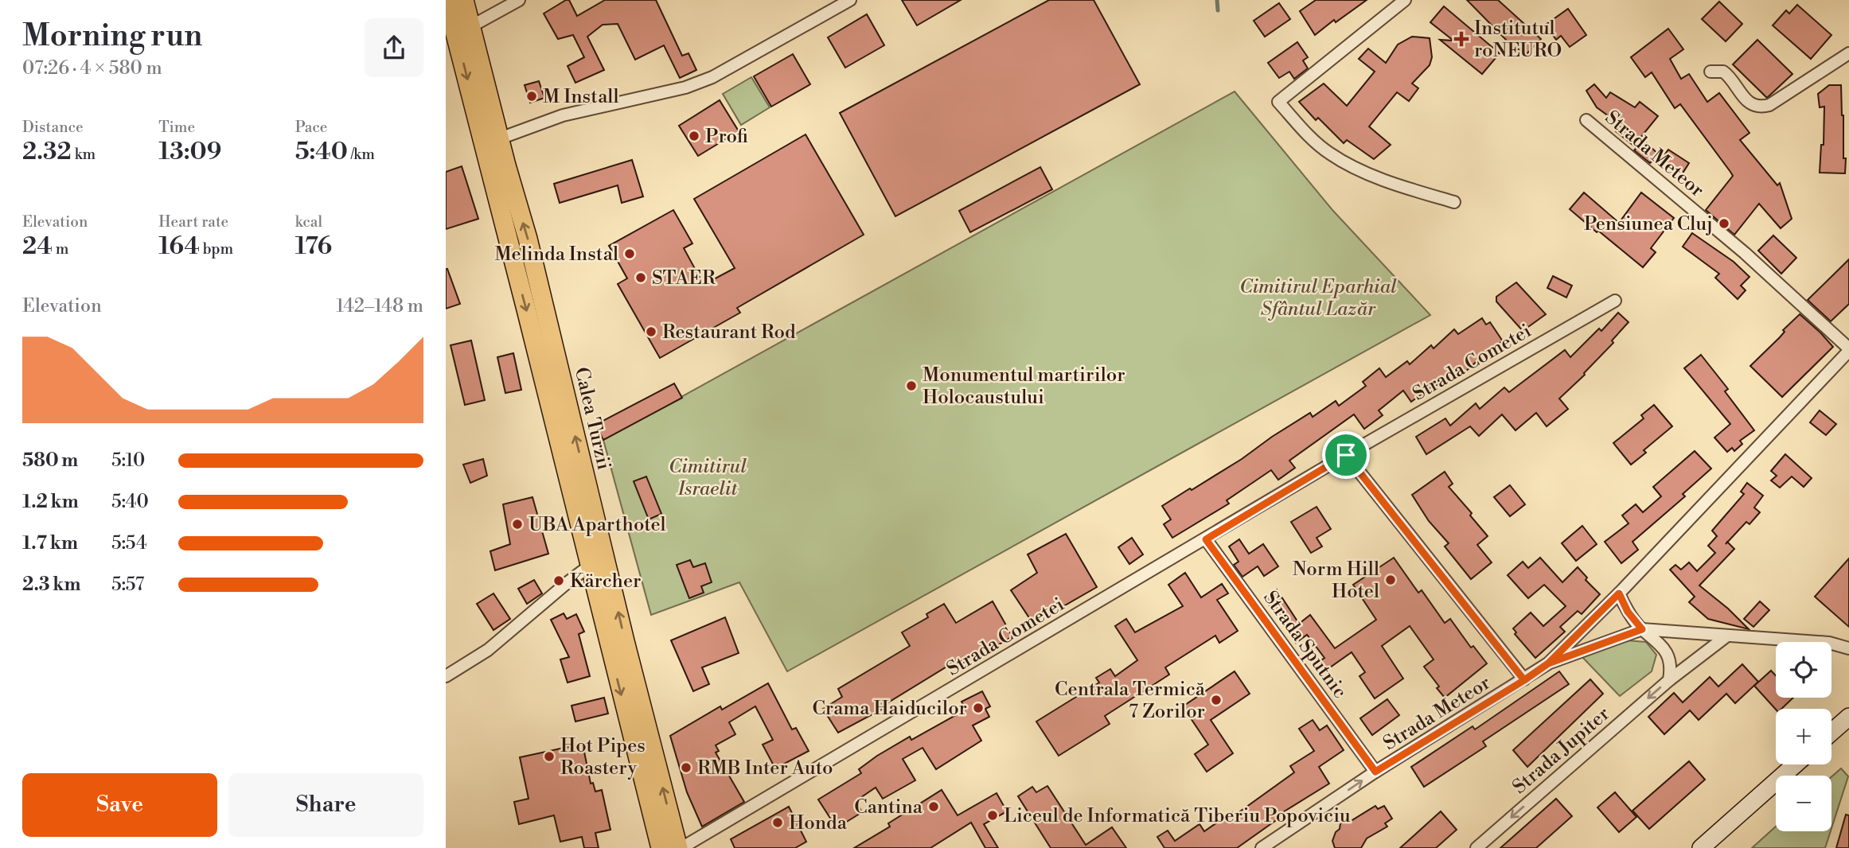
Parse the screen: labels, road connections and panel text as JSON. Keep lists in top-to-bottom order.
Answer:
{
  "streets": {
    "main road": ["Calea Turzii"],
    "street": [
      "Strada Meteor",
      "Strada Cometei",
      "Strada Sputnic",
      "Strada Jupiter"
    ]
  },
  "crossings": [
    ["Strada Meteor", "Strada Sputnic"],
    ["Strada Cometei", "Calea Turzii"],
    ["Strada Cometei", "Strada Sputnic"]
  ],
  "parks": ["Cimitirul Eparhial Sfântul Lazăr", "Cimitirul Israelit"],
  "places": {
    "health": ["Institutul roNEURO"],
    "other": [
      "M Install",
      "Profi",
      "Pensiunea Cluj",
      "Melinda Instal",
      "STAER",
      "Restaurant Rod",
      "Monumentul martirilor Holocaustului",
      "UBA Aparthotel",
      "Norm Hill Hotel",
      "Kärcher",
      "Centrala Termică 7 Zorilor",
      "Crama Haiducilor",
      "Hot Pipes Roastery",
      "RMB Inter Auto",
      "Cantina",
      "Liceul de Informatică Tiberiu Popoviciu",
      "Honda"
    ]
  },
  "page": {
    "heading": ["Morning run", "07:26 · 4 × 580 m"],
    "stats": [
      ["Distance", "2.32 km"],
      ["Time", "13:09"],
      ["Pace", "5:40 /km"],
      ["Elevation", "24 m"],
      ["Heart rate", "164 bpm"],
      ["kcal", "176"]
    ],
    "chart": ["Elevation", "142–148 m"],
    "list": [
      {
        "name": "580 m",
        "note": "5:10"
      },
      {
        "name": "1.2 km",
        "note": "5:40"
      },
      {
        "name": "1.7 km",
        "note": "5:54"
      },
      {
        "name": "2.3 km",
        "note": "5:57"
      }
    ],
    "map_buttons": ["+", "−"],
    "buttons": ["Save", "Share"]
  }
}
